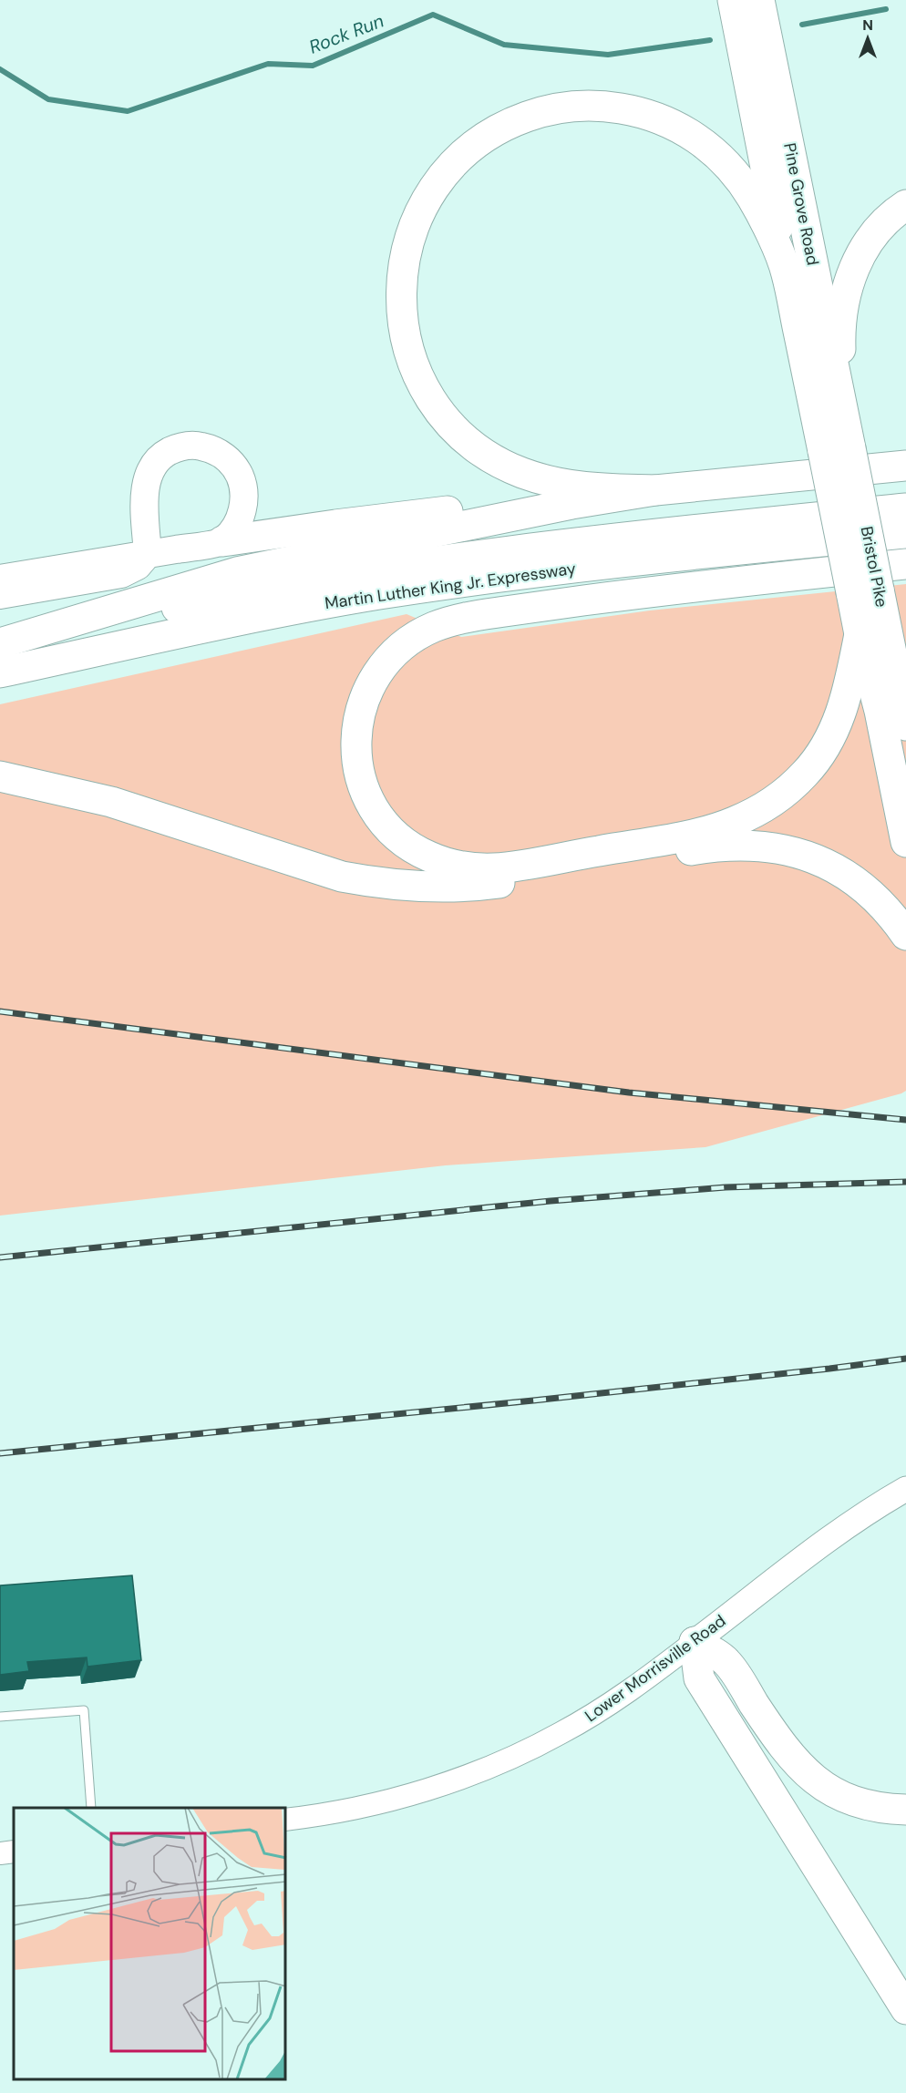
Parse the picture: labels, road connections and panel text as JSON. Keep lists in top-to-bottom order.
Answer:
{
  "streets": {
    "highway": ["Pine Grove Road", "Bristol Pike", "Martin Luther King Jr. Expressway"],
    "main road": ["Lower Morrisville Road"]
  },
  "crossings": [
    ["Pine Grove Road", "Bristol Pike"]
  ],
  "water": ["Rock Run"],
  "north": "top"
}
